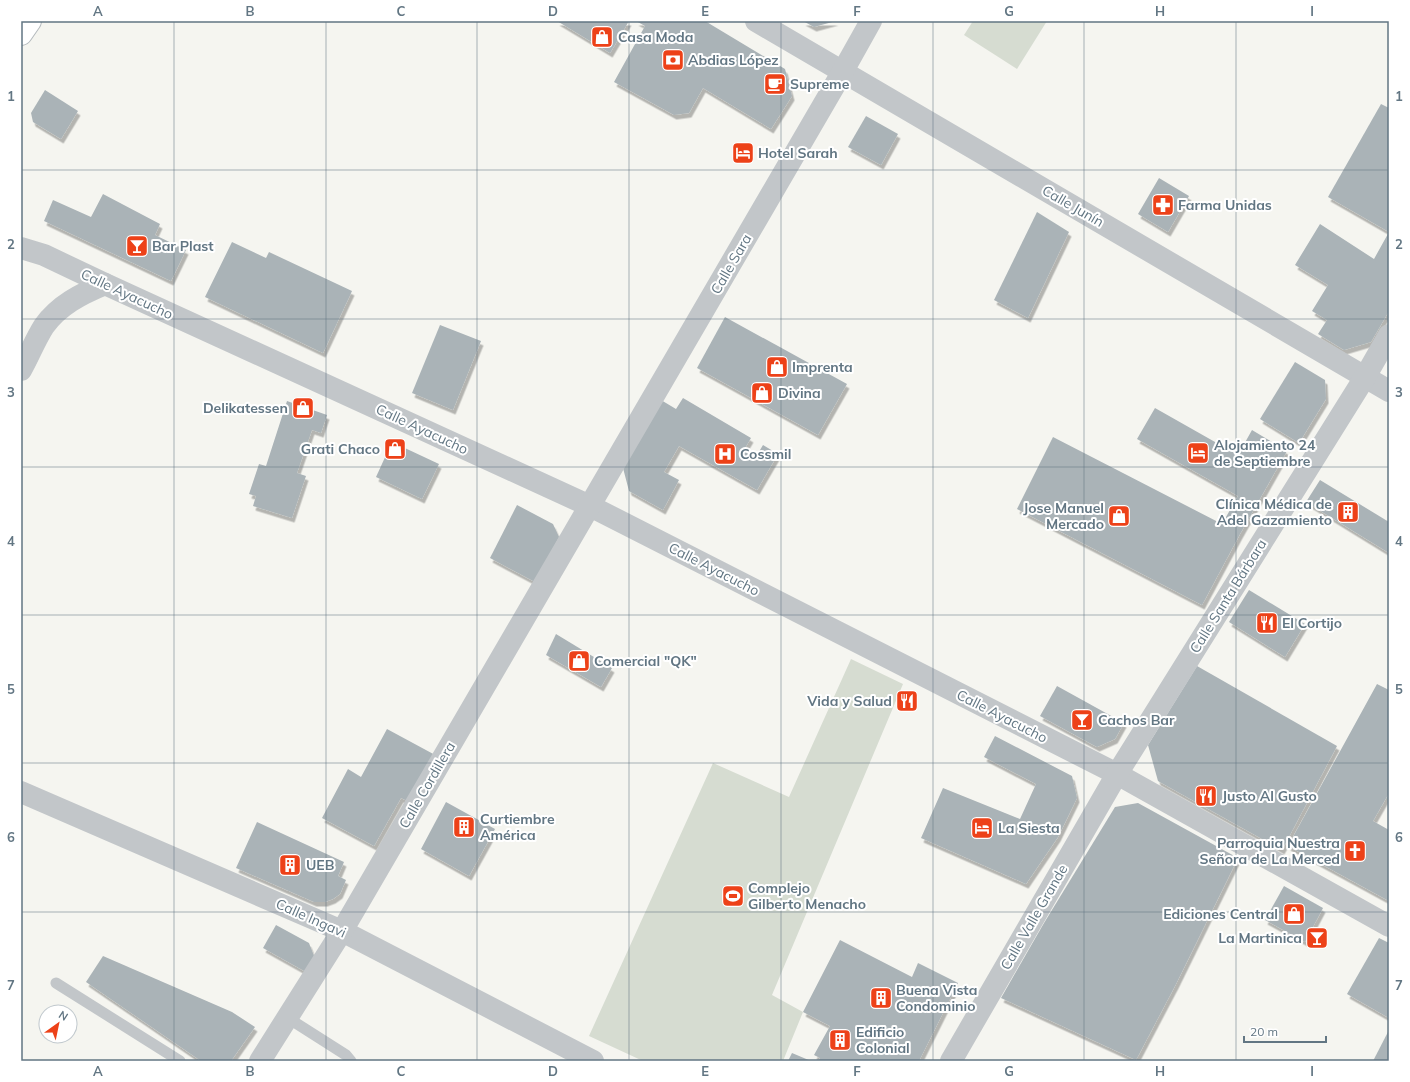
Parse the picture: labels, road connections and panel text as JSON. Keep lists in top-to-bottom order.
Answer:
{
  "streets": {
    "street": [
      "Calle Junín",
      "Calle Sara",
      "Calle Ayacucho",
      "Calle Santa Bárbara",
      "Calle Cordillera",
      "Calle Valle Grande",
      "Calle Ingavi"
    ]
  },
  "crossings": [
    ["Calle Junín", "Calle Sara"],
    ["Calle Junín", "Calle Santa Bárbara"],
    ["Calle Sara", "Calle Ayacucho"],
    ["Calle Sara", "Calle Cordillera"],
    ["Calle Ayacucho", "Calle Santa Bárbara"],
    ["Calle Ayacucho", "Calle Cordillera"],
    ["Calle Ayacucho", "Calle Valle Grande"],
    ["Calle Santa Bárbara", "Calle Valle Grande"],
    ["Calle Cordillera", "Calle Ingavi"]
  ],
  "places": {
    "shop": [
      "Casa Moda",
      "Imprenta",
      "Divina",
      "Delikatessen",
      "Grati Chaco",
      "Jose Manuel Mercado",
      "Comercial \"QK\"",
      "Ediciones Central"
    ],
    "bank": ["Abdias López"],
    "cafe": ["Supreme"],
    "hotel": ["Hotel Sarah", "Alojamiento 24 de Septiembre", "La Siesta"],
    "pharmacy": ["Farma Unidas"],
    "bar": ["Bar Plast", "Cachos Bar", "La Martinica"],
    "hospital": ["Cossmil"],
    "building": [
      "Clínica Médica de Adel Gazamiento",
      "Curtiembre América",
      "UEB",
      "Buena Vista Condominio",
      "Edificio Colonial"
    ],
    "restaurant": ["El Cortijo", "Vida y Salud", "Justo Al Gusto"],
    "church": ["Parroquia Nuestra Señora de La Merced"],
    "sports": ["Complejo Gilberto Menacho"]
  },
  "scale_bar": "20 m",
  "north": "top right",
  "grid": {
    "columns": [
      "A",
      "B",
      "C",
      "D",
      "E",
      "F",
      "G",
      "H",
      "I"
    ],
    "rows": [
      "1",
      "2",
      "3",
      "4",
      "5",
      "6",
      "7"
    ]
  }
}
